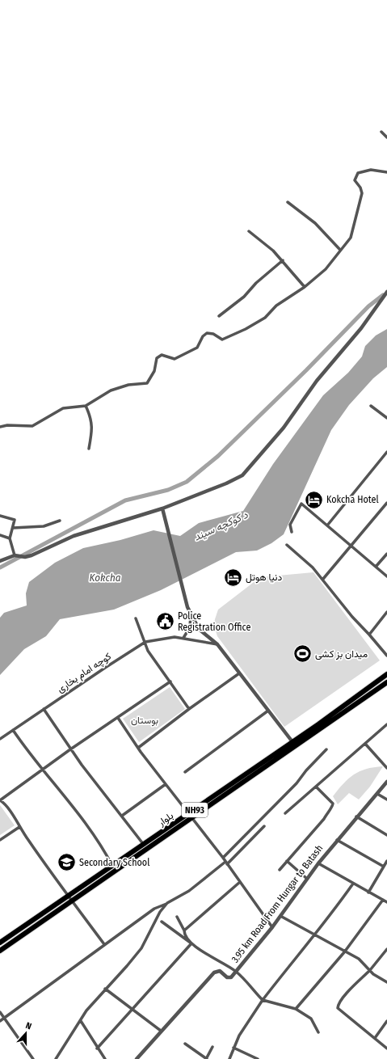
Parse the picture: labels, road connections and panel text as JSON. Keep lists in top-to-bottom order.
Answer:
{
  "streets": {
    "main road": ["NH93", "بلوار"],
    "street": ["کوچه امام بخاری", "3.95 km Road From Hungar to Batash"]
  },
  "water": ["د کوکچه سیند", "Kokcha"],
  "parks": ["بوستان"],
  "places": {
    "hotel": ["Kokcha Hotel", "دنیا هوتل"],
    "public building": ["Police Registration Office"],
    "sports": ["میدان بز کشی"],
    "school or university": ["Secondary School"]
  },
  "north": "top"
}
